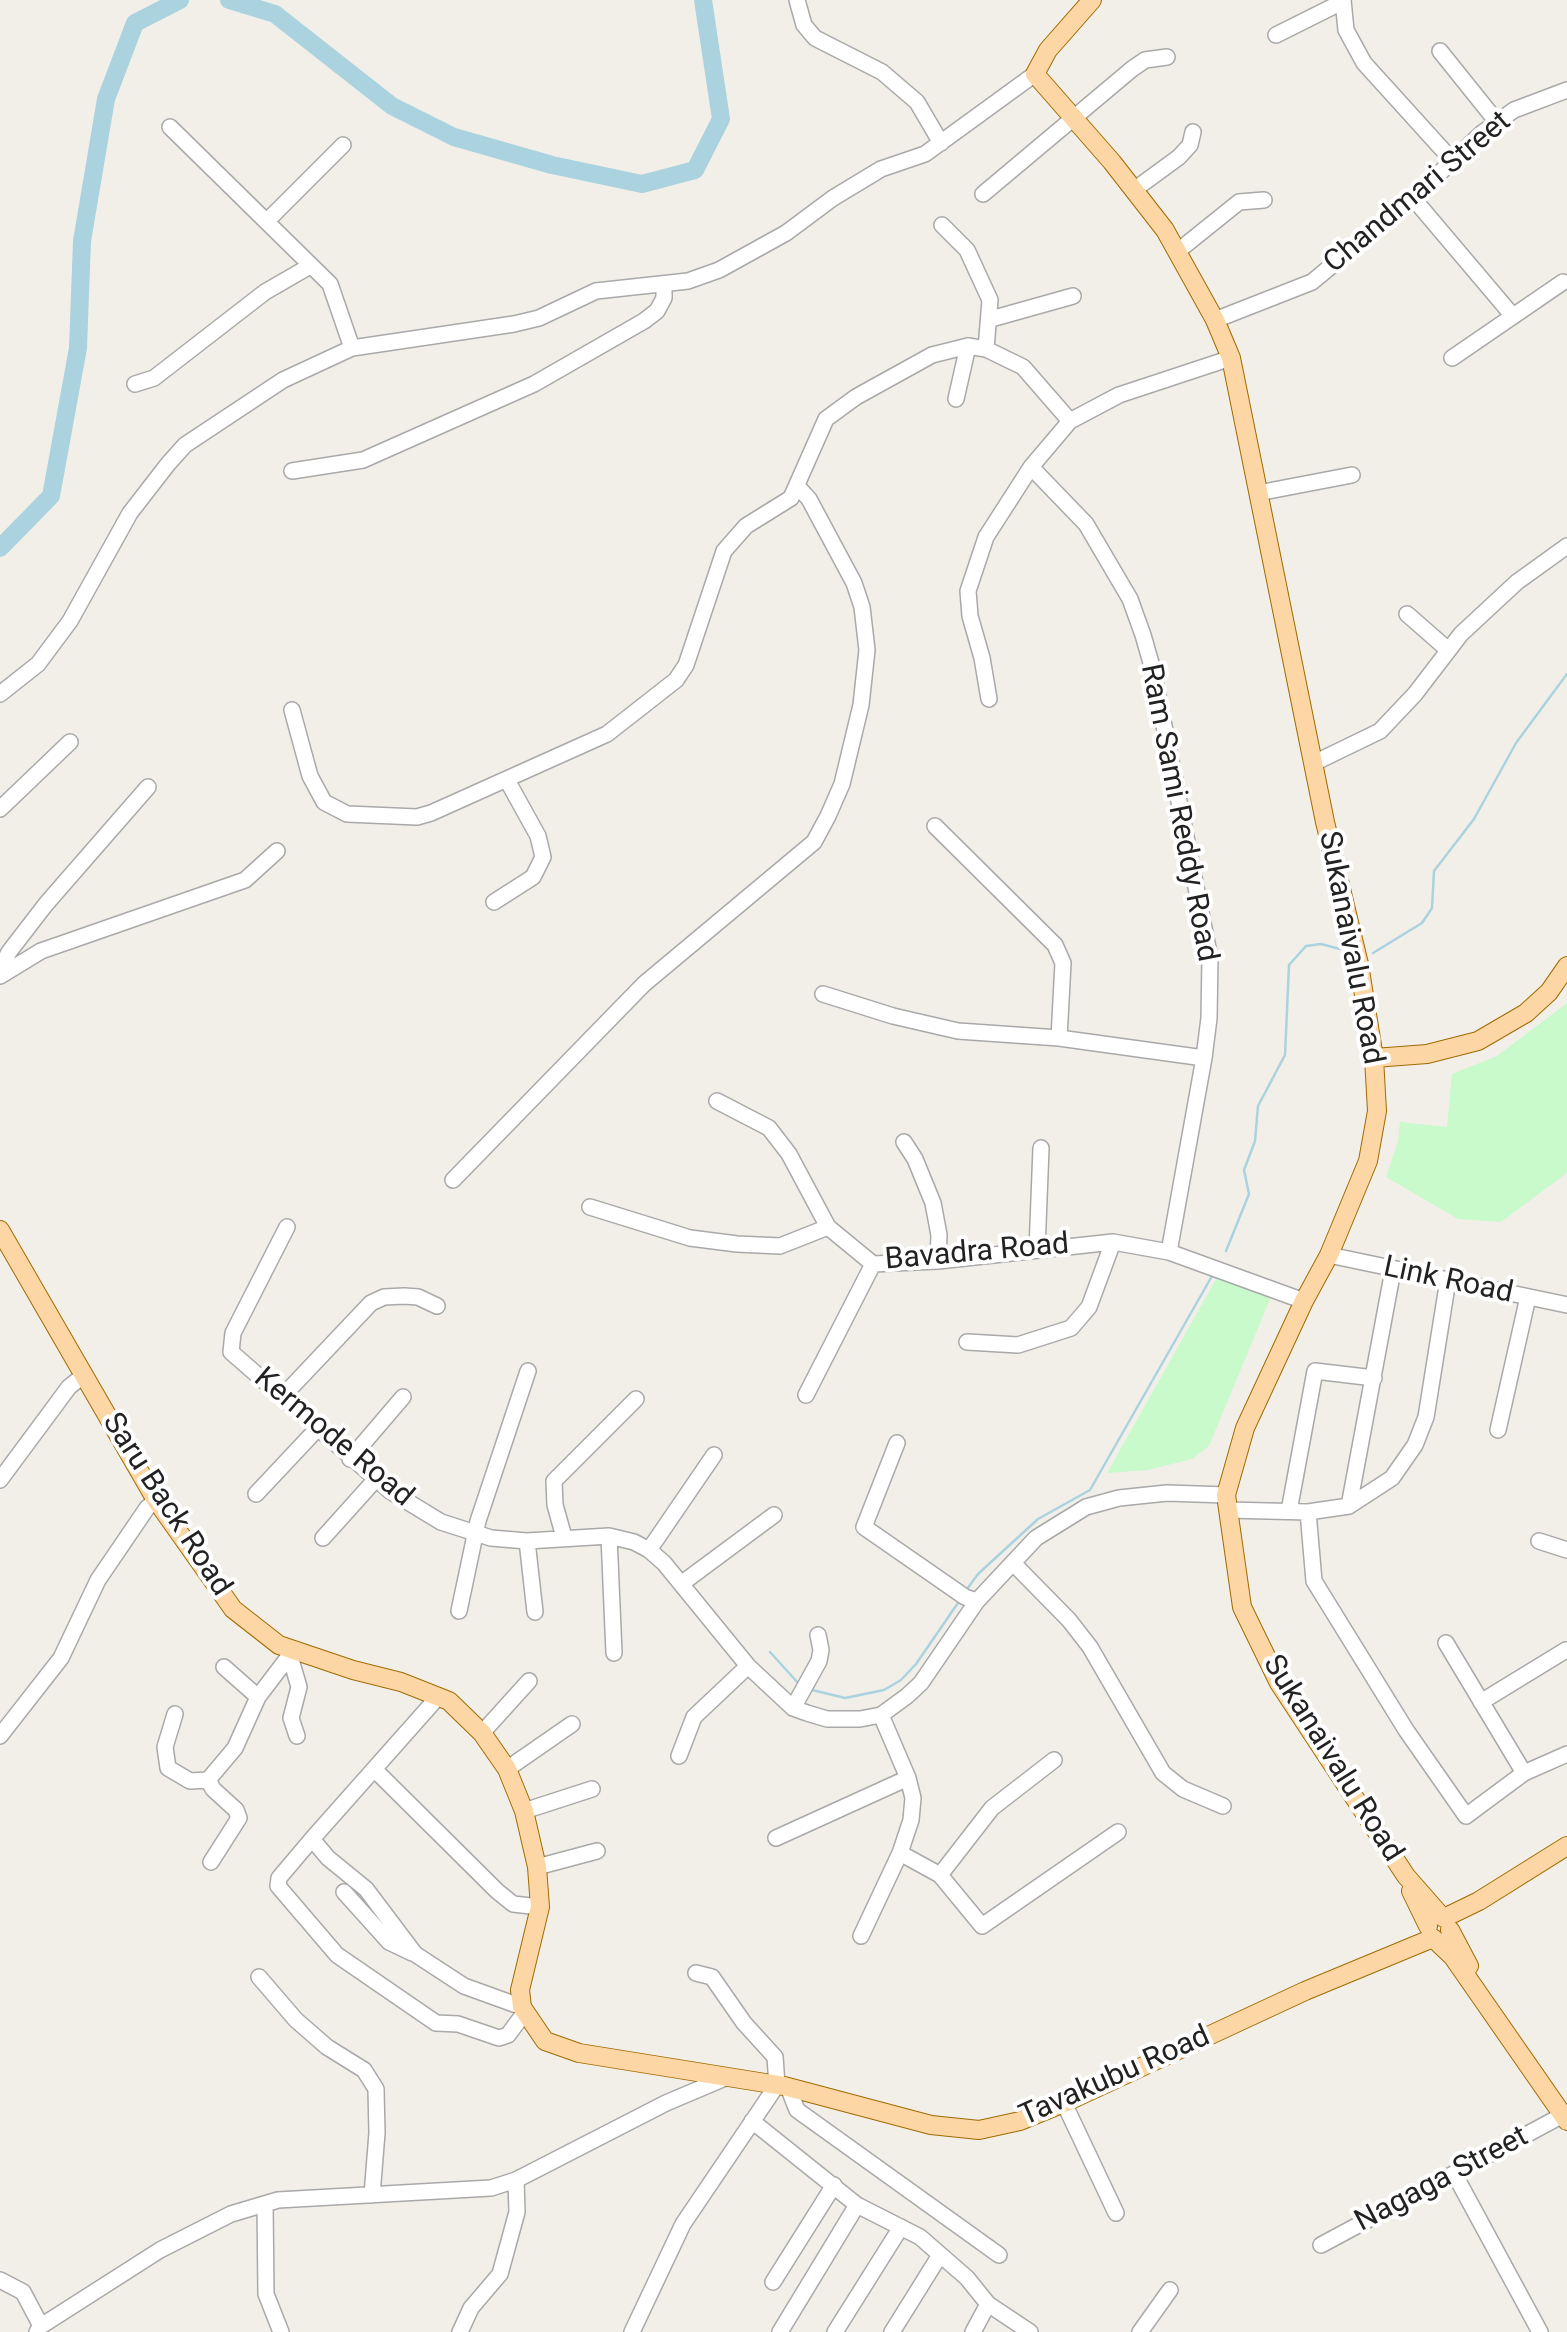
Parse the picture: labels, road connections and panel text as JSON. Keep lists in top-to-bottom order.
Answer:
{
  "streets": {
    "main road": ["Sukanaivalu Road", "Saru Back Road", "Tavakubu Road"],
    "street": [
      "Chandmari Street",
      "Ram Sami Reddy Road",
      "Bavadra Road",
      "Link Road",
      "Kermode Road",
      "Nagaga Street"
    ]
  },
  "crossings": [
    ["Chandmari Street", "Sukanaivalu Road"],
    ["Ram Sami Reddy Road", "Bavadra Road"],
    ["Sukanaivalu Road", "Bavadra Road"],
    ["Sukanaivalu Road", "Link Road"],
    ["Sukanaivalu Road", "Tavakubu Road"],
    ["Sukanaivalu Road", "Nagaga Street"]
  ]
}
